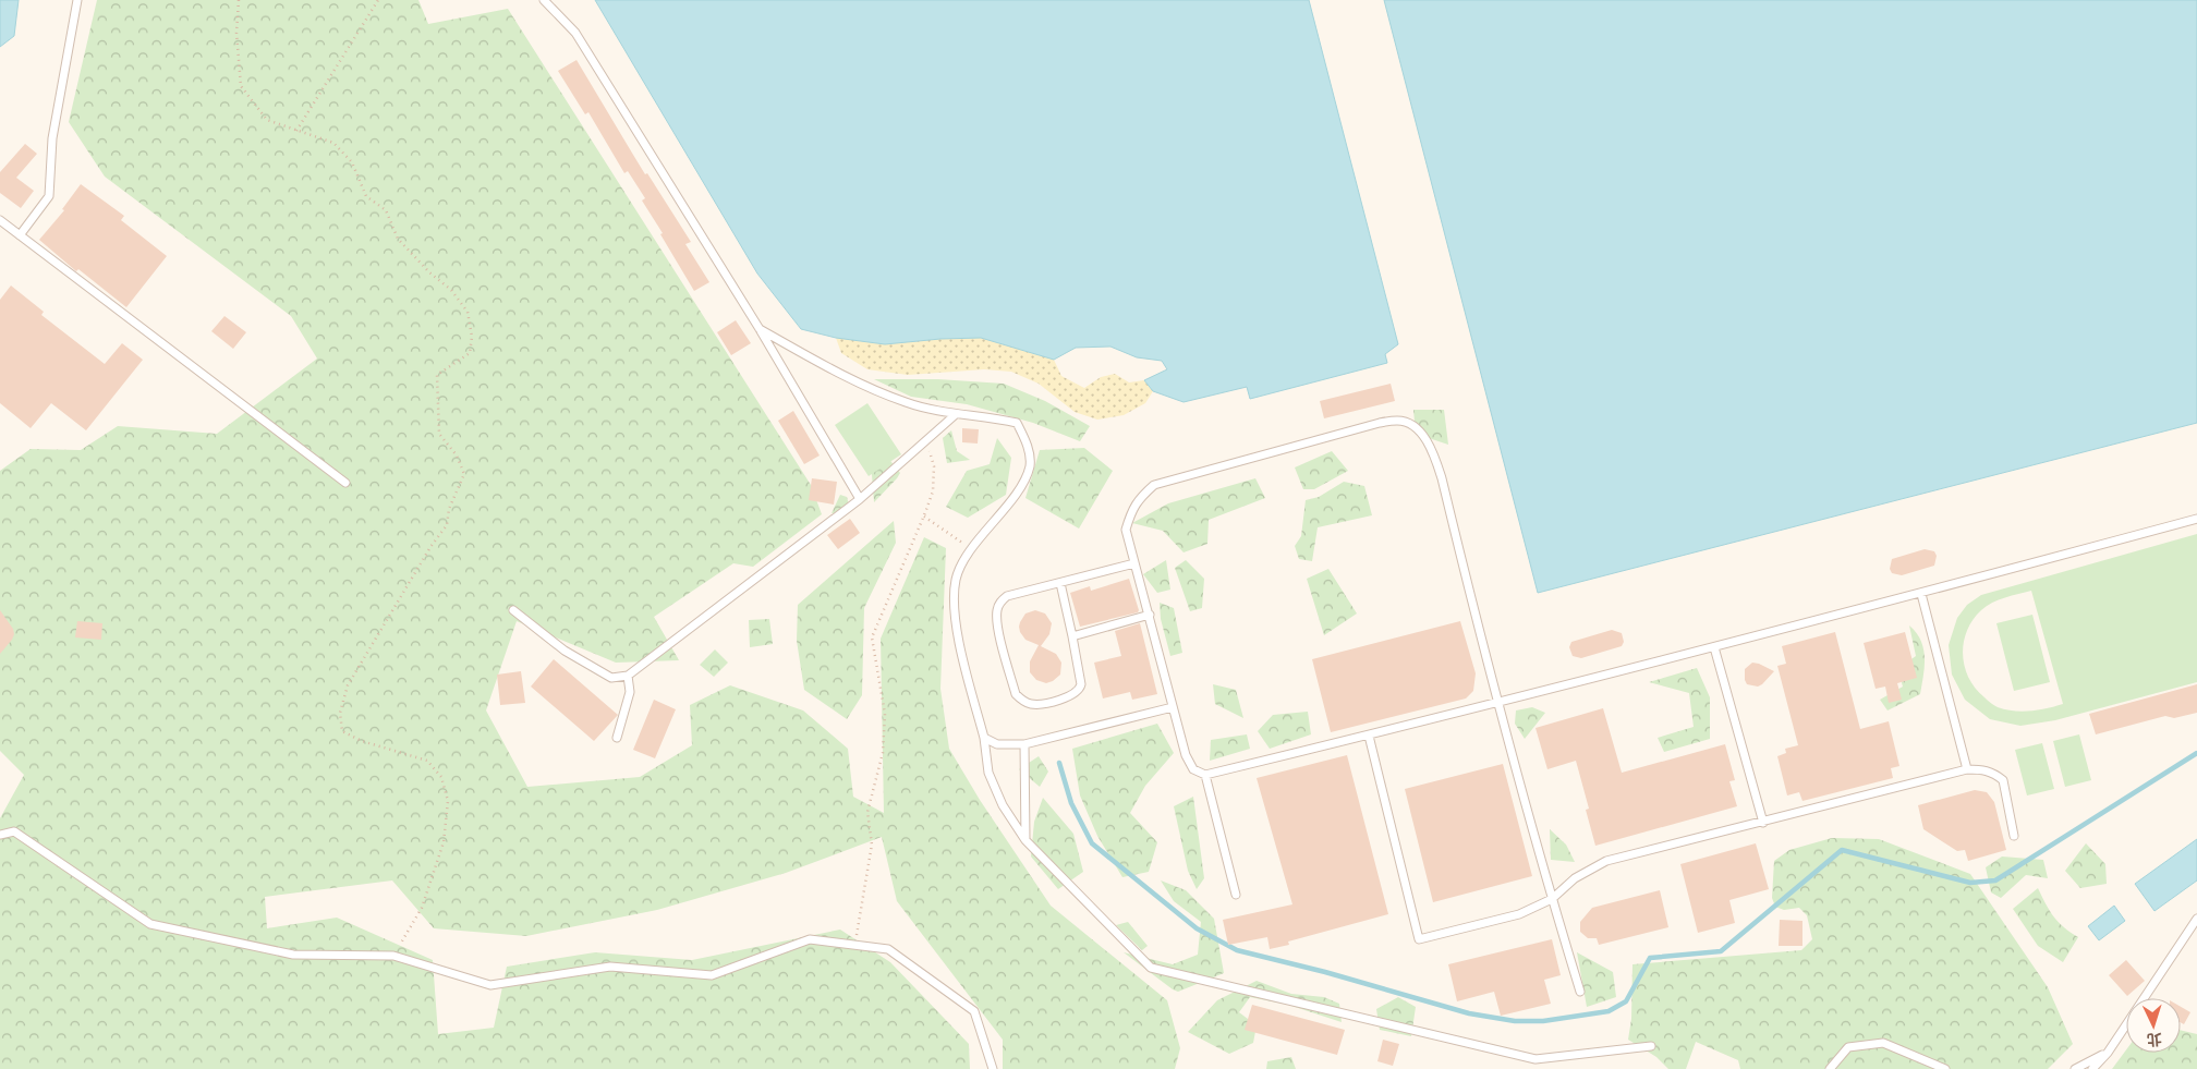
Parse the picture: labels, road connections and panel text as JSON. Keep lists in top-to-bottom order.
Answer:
{
  "north": "bottom"
}
